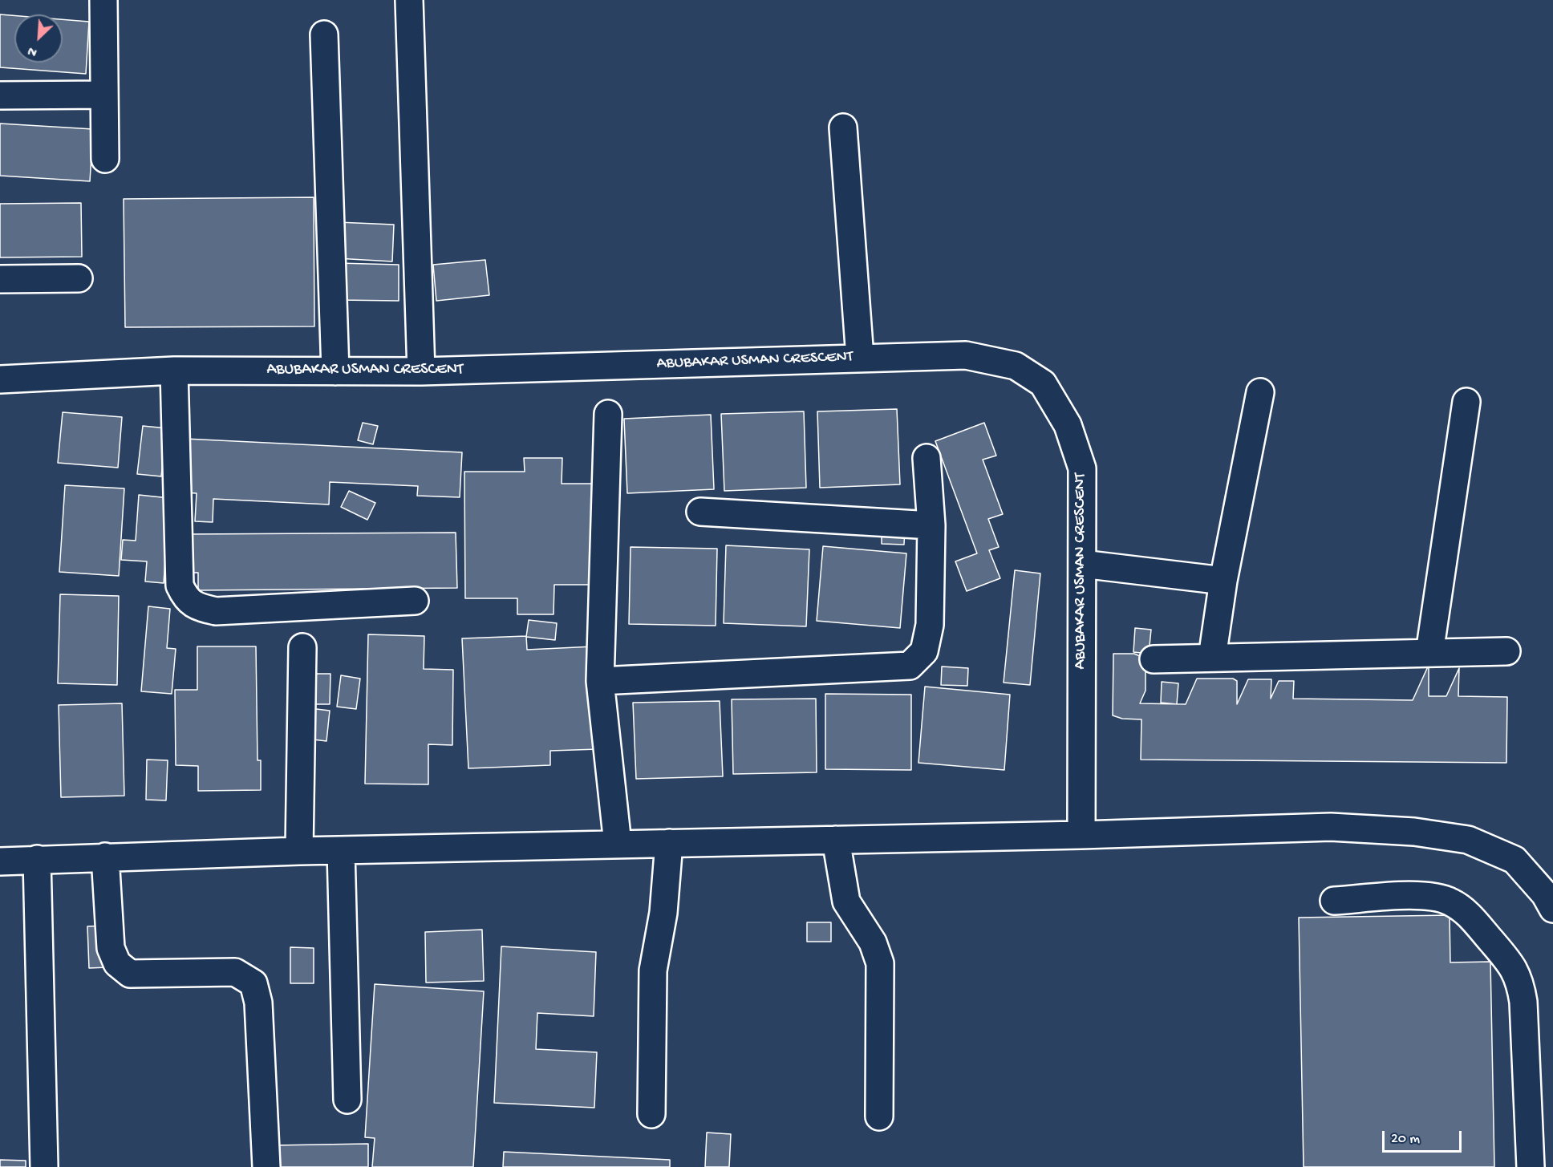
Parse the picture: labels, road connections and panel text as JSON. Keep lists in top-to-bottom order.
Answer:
{
  "streets": {
    "street": ["ABUBAKAR USMAN CRESCENT"]
  },
  "scale_bar": "20 m",
  "north": "bottom left"
}
